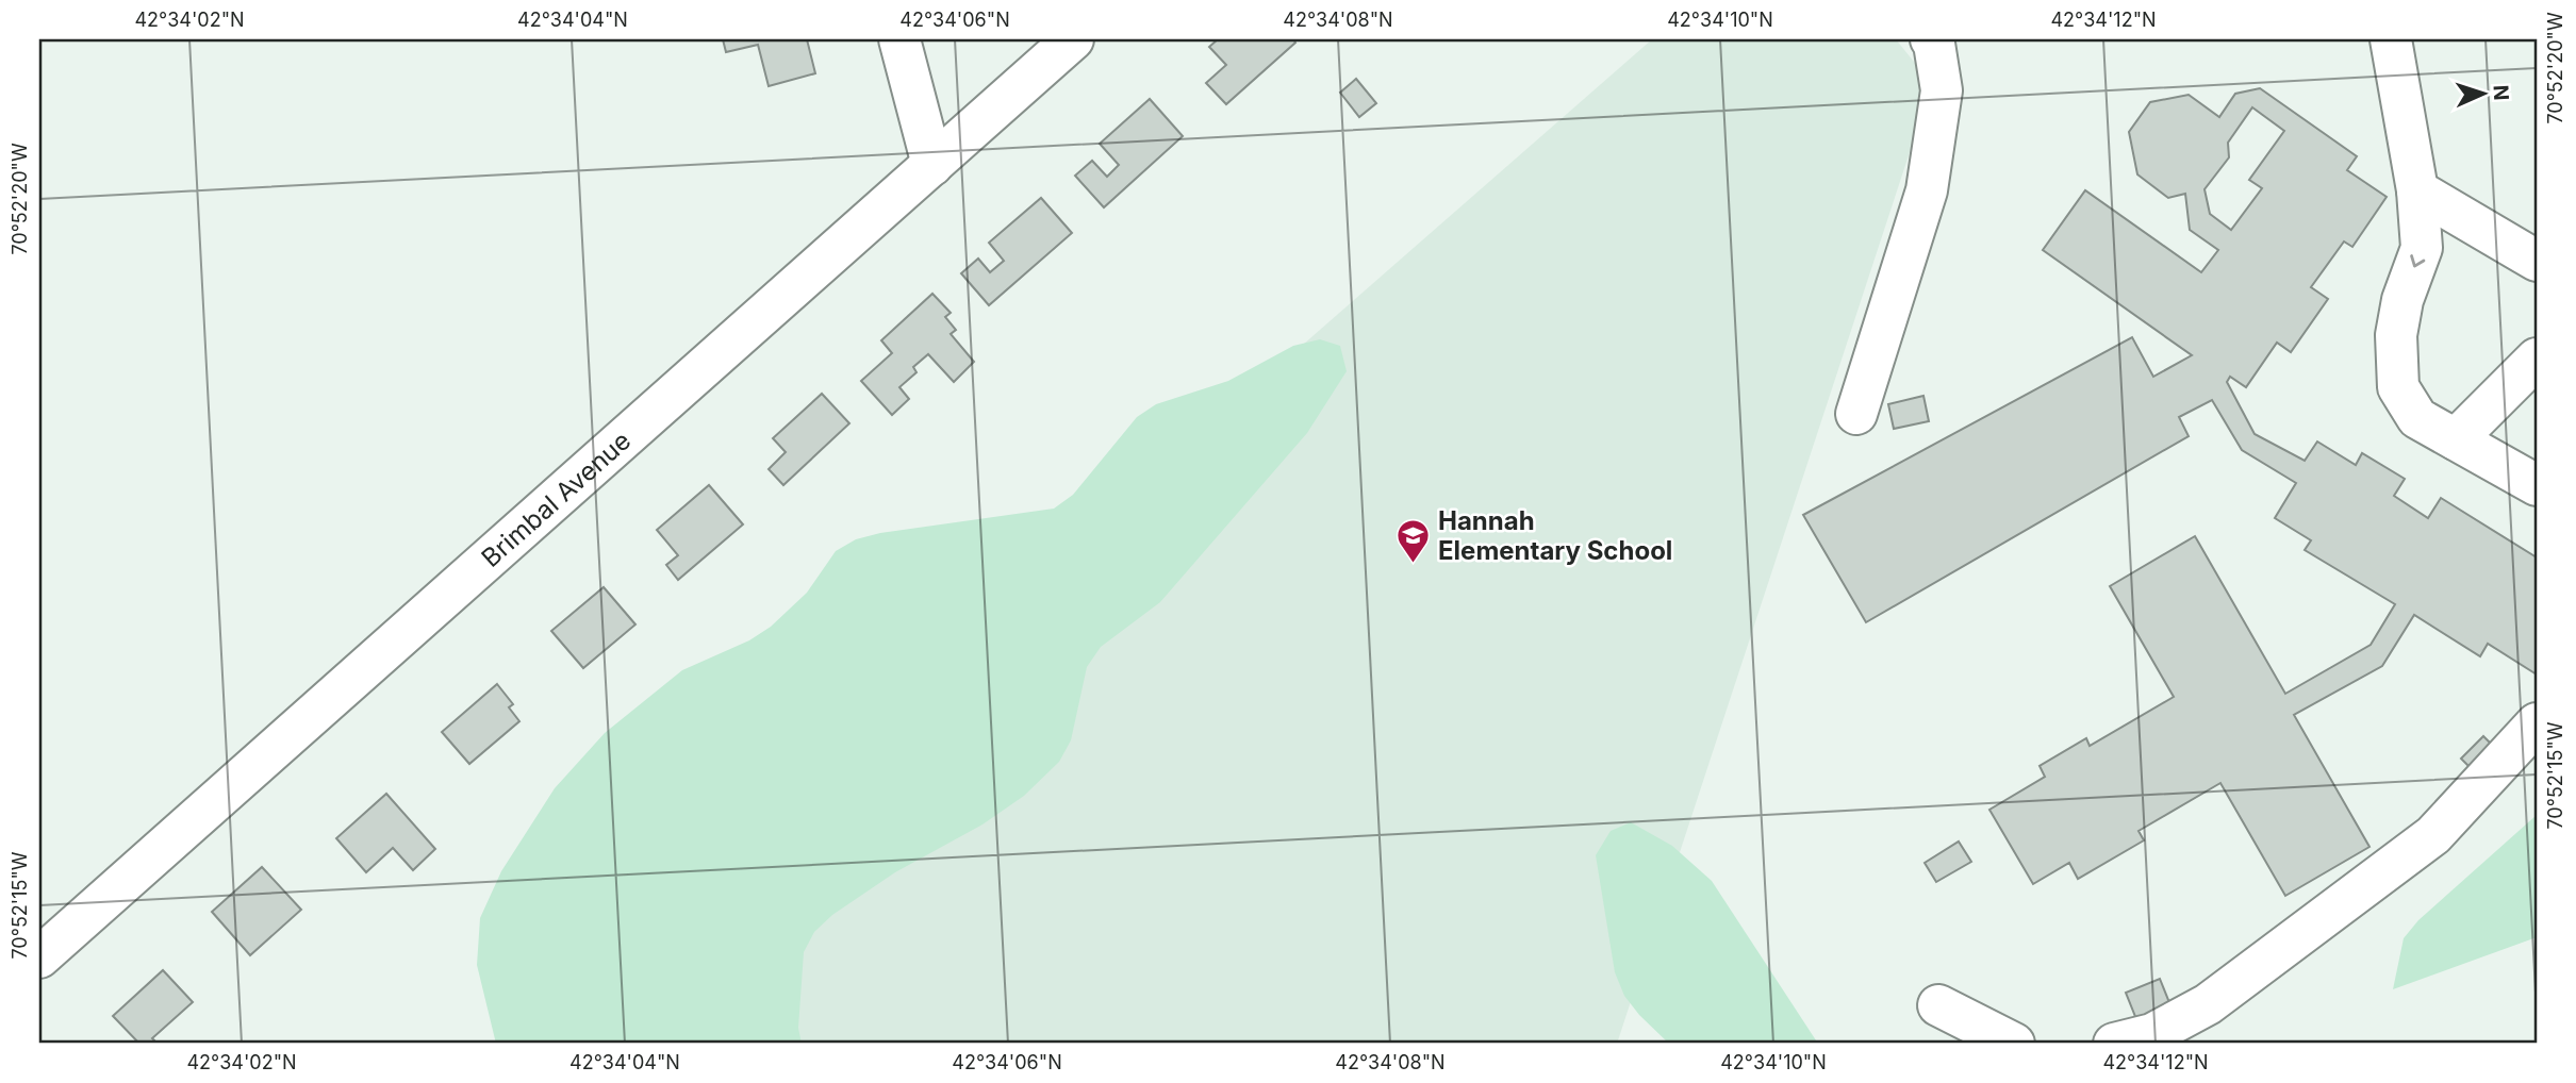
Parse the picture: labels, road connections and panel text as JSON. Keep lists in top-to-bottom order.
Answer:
{
  "streets": {
    "main road": ["Brimbal Avenue"]
  },
  "places": {
    "school or university": ["Hannah Elementary School"]
  },
  "north": "right",
  "coordinates": [
    "42°34'02\"N",
    "42°34'04\"N",
    "42°34'06\"N",
    "42°34'08\"N",
    "42°34'10\"N",
    "42°34'12\"N",
    "70°52'20\"W",
    "70°52'15\"W"
  ]
}
